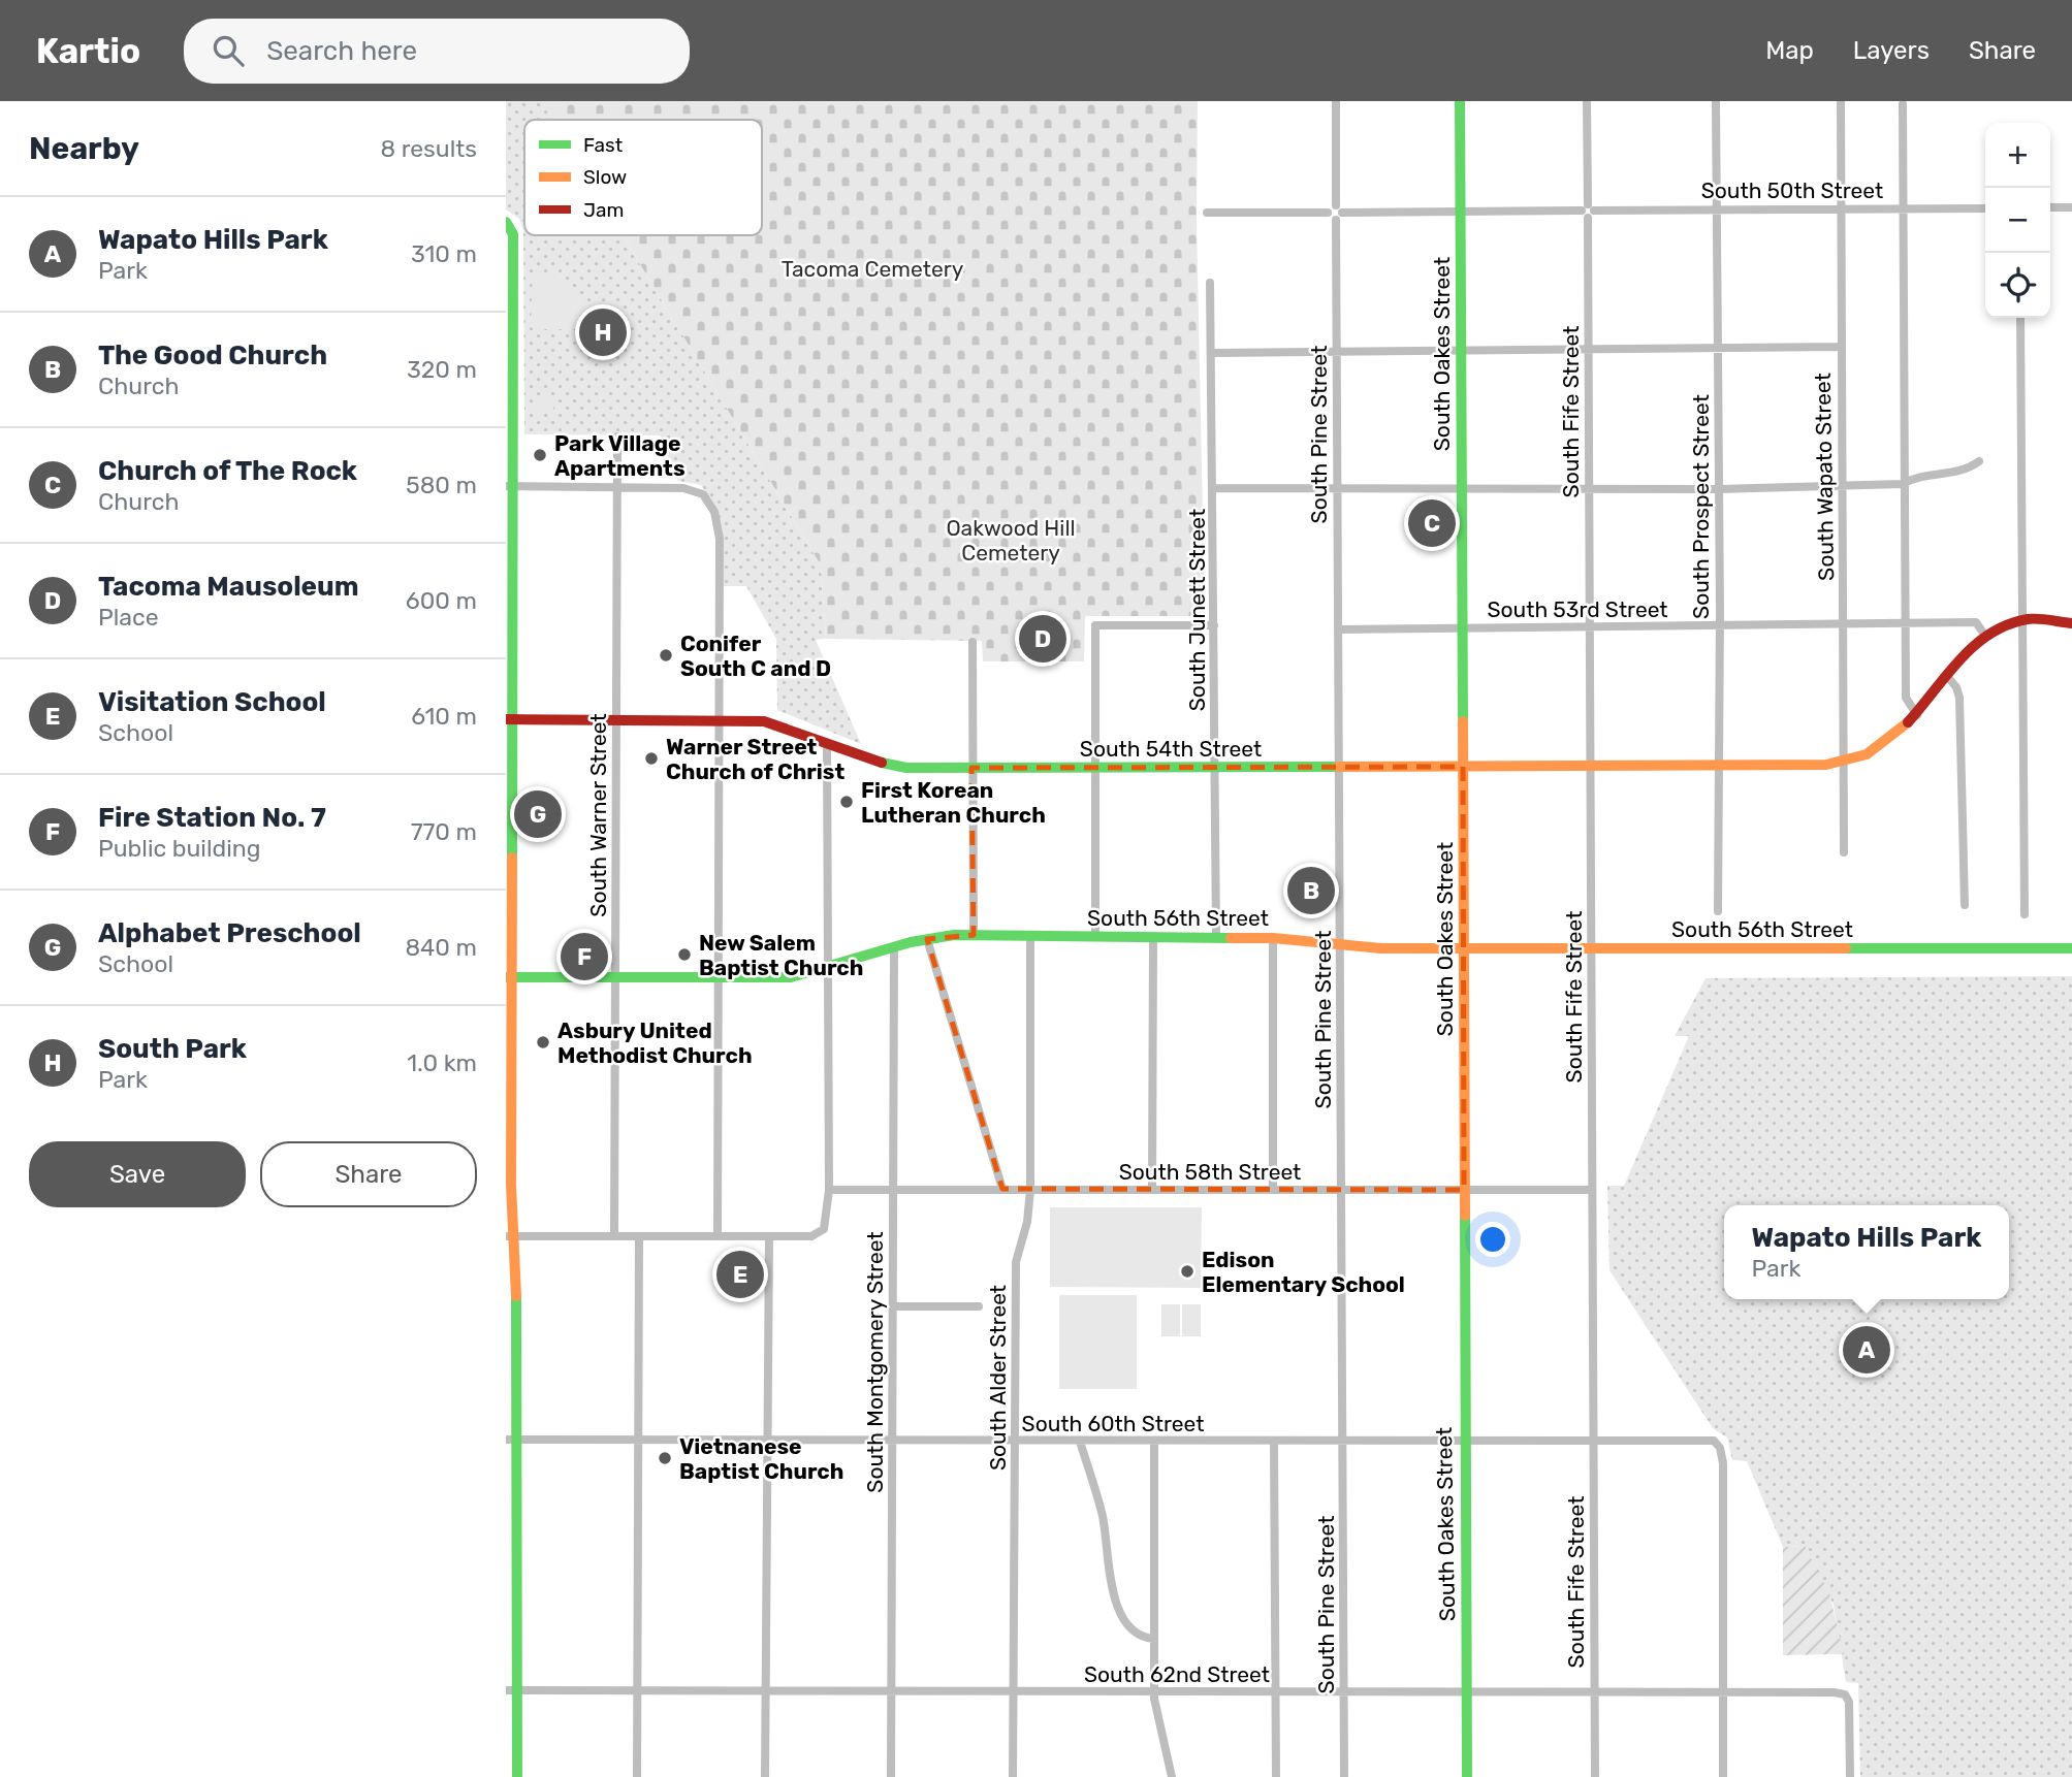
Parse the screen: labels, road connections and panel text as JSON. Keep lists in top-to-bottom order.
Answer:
{
  "streets": {
    "street": [
      "South 50th Street",
      "South Oakes Street",
      "South Fife Street",
      "South Pine Street",
      "South Wapato Street",
      "South Prospect Street",
      "South 53rd Street",
      "South Junett Street",
      "South 54th Street",
      "South Warner Street",
      "South 56th Street",
      "South 58th Street",
      "South Montgomery Street",
      "South Alder Street",
      "South 60th Street",
      "South 62nd Street"
    ]
  },
  "crossings": [
    ["South 50th Street", "South Oakes Street"],
    ["South 50th Street", "South Fife Street"],
    ["South 50th Street", "South Pine Street"],
    ["South 50th Street", "South Wapato Street"],
    ["South 50th Street", "South Prospect Street"],
    ["South Oakes Street", "South 53rd Street"],
    ["South Oakes Street", "South 54th Street"],
    ["South Oakes Street", "South 56th Street"],
    ["South Oakes Street", "South 58th Street"],
    ["South Oakes Street", "South 60th Street"],
    ["South Oakes Street", "South 62nd Street"],
    ["South Fife Street", "South 53rd Street"],
    ["South Fife Street", "South 54th Street"],
    ["South Fife Street", "South 56th Street"],
    ["South Fife Street", "South 58th Street"],
    ["South Fife Street", "South 60th Street"],
    ["South Fife Street", "South 62nd Street"],
    ["South Pine Street", "South 53rd Street"],
    ["South Pine Street", "South 54th Street"],
    ["South Pine Street", "South 56th Street"],
    ["South Pine Street", "South 58th Street"],
    ["South Pine Street", "South 60th Street"],
    ["South Pine Street", "South 62nd Street"],
    ["South Wapato Street", "South 53rd Street"],
    ["South Wapato Street", "South 54th Street"],
    ["South Prospect Street", "South 53rd Street"],
    ["South Prospect Street", "South 54th Street"],
    ["South 53rd Street", "South 54th Street"],
    ["South Junett Street", "South 54th Street"],
    ["South Junett Street", "South 56th Street"],
    ["South 54th Street", "South Warner Street"],
    ["South Warner Street", "South 56th Street"],
    ["South 56th Street", "South Montgomery Street"],
    ["South 56th Street", "South Alder Street"],
    ["South 58th Street", "South Montgomery Street"],
    ["South 58th Street", "South Alder Street"],
    ["South Montgomery Street", "South 60th Street"],
    ["South Montgomery Street", "South 62nd Street"],
    ["South Alder Street", "South 60th Street"],
    ["South Alder Street", "South 62nd Street"],
    ["South 60th Street", "South 62nd Street"]
  ],
  "parks": ["Tacoma Cemetery", "Oakwood Hill Cemetery"],
  "places": [
    "Park Village Apartments",
    "Conifer South C and D",
    "Warner Street Church of Christ",
    "First Korean Lutheran Church",
    "New Salem Baptist Church",
    "Asbury United Methodist Church",
    "Edison Elementary School",
    "Vietnanese Baptist Church"
  ],
  "legend": ["Fast", "Slow", "Jam"],
  "page": {
    "header": "Kartio",
    "search": "Search here",
    "nav": ["Map", "Layers", "Share"],
    "heading": ["Nearby", "8 results"],
    "map_buttons": ["+", "−"],
    "list": [
      {
        "mark": "A",
        "name": "Wapato Hills Park",
        "note": "Park",
        "value": "310 m"
      },
      {
        "mark": "B",
        "name": "The Good Church",
        "note": "Church",
        "value": "320 m"
      },
      {
        "mark": "C",
        "name": "Church of The Rock",
        "note": "Church",
        "value": "580 m"
      },
      {
        "mark": "D",
        "name": "Tacoma Mausoleum",
        "note": "Place",
        "value": "600 m"
      },
      {
        "mark": "E",
        "name": "Visitation School",
        "note": "School",
        "value": "610 m"
      },
      {
        "mark": "F",
        "name": "Fire Station No. 7",
        "note": "Public building",
        "value": "770 m"
      },
      {
        "mark": "G",
        "name": "Alphabet Preschool",
        "note": "School",
        "value": "840 m"
      },
      {
        "mark": "H",
        "name": "South Park",
        "note": "Park",
        "value": "1.0 km"
      }
    ],
    "pins": [
      "H",
      "C",
      "D",
      "G",
      "B",
      "F",
      "E",
      "A"
    ],
    "buttons": ["Save", "Share"],
    "popup": ["Wapato Hills Park", "Park"]
  }
}
